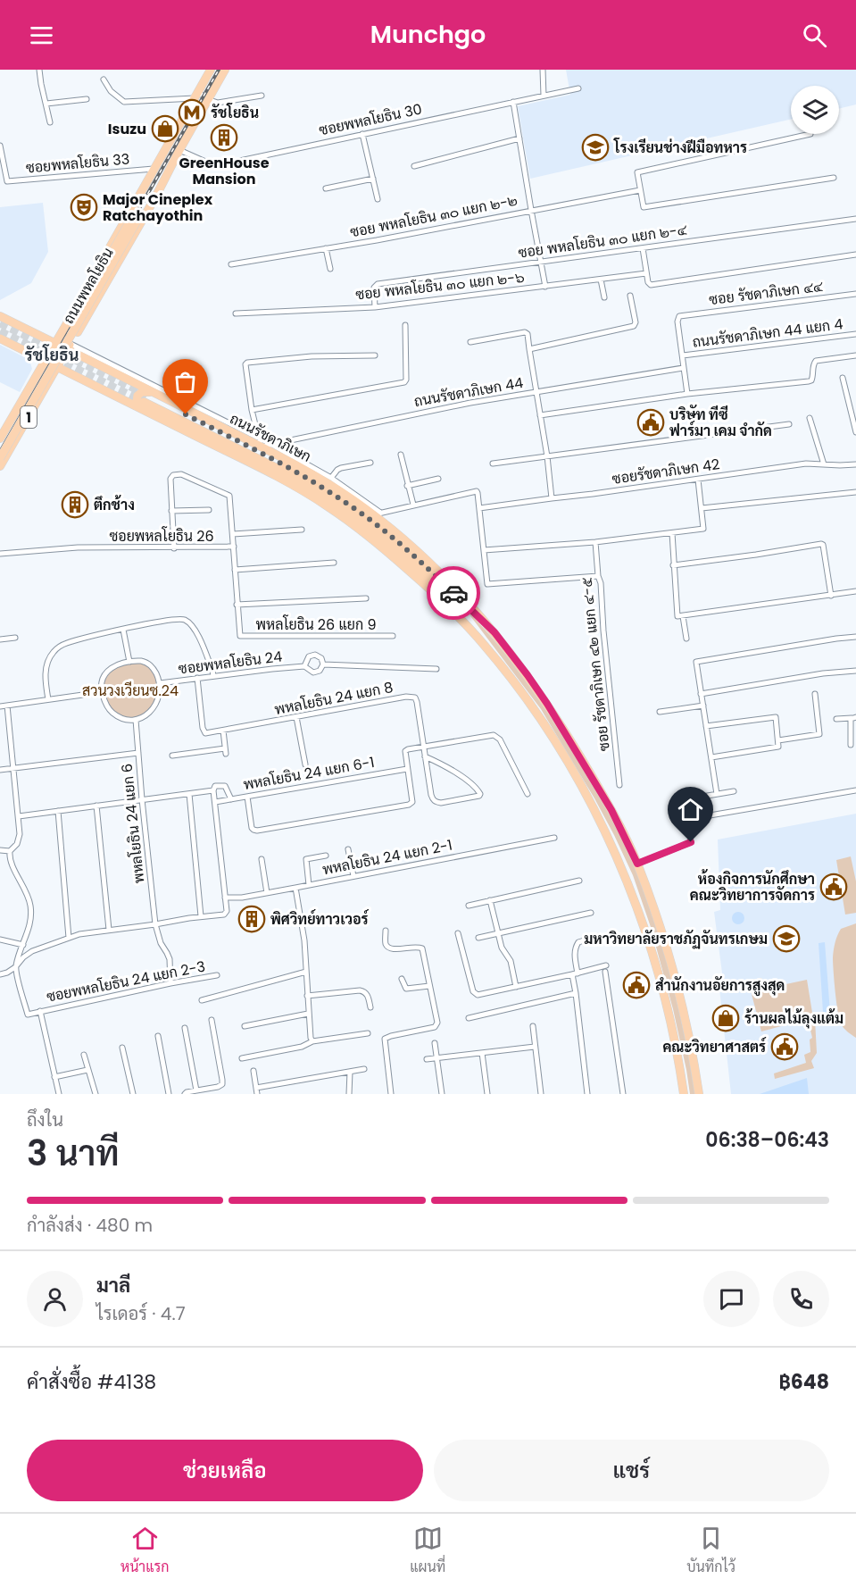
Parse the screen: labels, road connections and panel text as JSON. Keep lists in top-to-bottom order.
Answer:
{
  "streets": {
    "main road": ["ถนนพหลโยธิน", "1", "ถนนรัชดาภิเษก"],
    "street": [
      "ซอยพหลโยธิน 30",
      "ซอยพหลโยธิน 33",
      "ซอย พหลโยธิน ๓๐ แยก ๒-๒",
      "ซอย พหลโยธิน ๓๐ แยก ๒-๔",
      "ซอย พหลโยธิน ๓๐ แยก ๒-๖",
      "ซอย รัชดาภิเษก ๔๔",
      "ถนนรัชดาภิเษก 44 แยก 4",
      "ถนนรัชดาภิเษก 44",
      "ซอยรัชดาภิเษก 42",
      "ซอยพหลโยธิน 26",
      "พหลโยธิน 26 แยก 9",
      "ซอยพหลโยธิน 24",
      "ซอย รัชดาภิเษก ๔๒ แยก ๔-๕",
      "พหลโยธิน 24 แยก 8",
      "พหลโยธิน 24 แยก 6-1",
      "พหลโยธิน 24 แยก 6",
      "พหลโยธิน 24 แยก 2-1",
      "ซอยพหลโยธิน 24 แยก 2-3"
    ]
  },
  "crossings": [
    ["ซอยพหลโยธิน 30", "ถนนพหลโยธิน"],
    ["ซอยพหลโยธิน 33", "ถนนพหลโยธิน"],
    ["ซอย พหลโยธิน ๓๐ แยก ๒-๔", "ซอย พหลโยธิน ๓๐ แยก ๒-๖"],
    ["ถนนพหลโยธิน", "ถนนรัชดาภิเษก"],
    ["ซอย รัชดาภิเษก ๔๔", "ถนนรัชดาภิเษก 44 แยก 4"],
    ["ถนนรัชดาภิเษก 44", "ถนนรัชดาภิเษก"],
    ["ซอยพหลโยธิน 26", "พหลโยธิน 26 แยก 9"],
    ["ซอยพหลโยธิน 24", "พหลโยธิน 24 แยก 8"],
    ["ซอยพหลโยธิน 24", "พหลโยธิน 24 แยก 6"],
    ["พหลโยธิน 24 แยก 6", "ซอยพหลโยธิน 24 แยก 2-3"]
  ],
  "districts": ["รัชโยธิน"],
  "parks": ["สวนวงเวียนซ.24"],
  "places": {
    "metro station": ["รัชโยธิน"],
    "shop": ["Isuzu", "ร้านผลไม้ลุงแต้ม"],
    "building": ["GreenHouse Mansion", "ตึกช้าง", "พิศวิทย์ทาวเวอร์"],
    "school or university": ["โรงเรียนช่างฝีมือทหาร", "มหาวิทยาลัยราชภัฏจันทรเกษม"],
    "theatre": ["Major Cineplex Ratchayothin"],
    "public building": [
      "บริษัท ทีซี ฟาร์มา เคม จำกัด",
      "ห้องกิจการนักศึกษา คณะวิทยาการจัดการ",
      "สำนักงานอัยการสูงสุด",
      "คณะวิทยาศาสตร์"
    ]
  },
  "page": {
    "header": "Munchgo",
    "heading": ["3 นาที", "ถึงใน", "06:38–06:43"],
    "panel": [
      "มาลี",
      "ไรเดอร์ · 4.7",
      "คำสั่งซื้อ #4138",
      "฿648"
    ],
    "bar": "กำลังส่ง · 480 m",
    "buttons": ["ช่วยเหลือ", "แชร์"],
    "tabs": ["หน้าแรก", "แผนที่", "บันทึกไว้"]
  }
}
